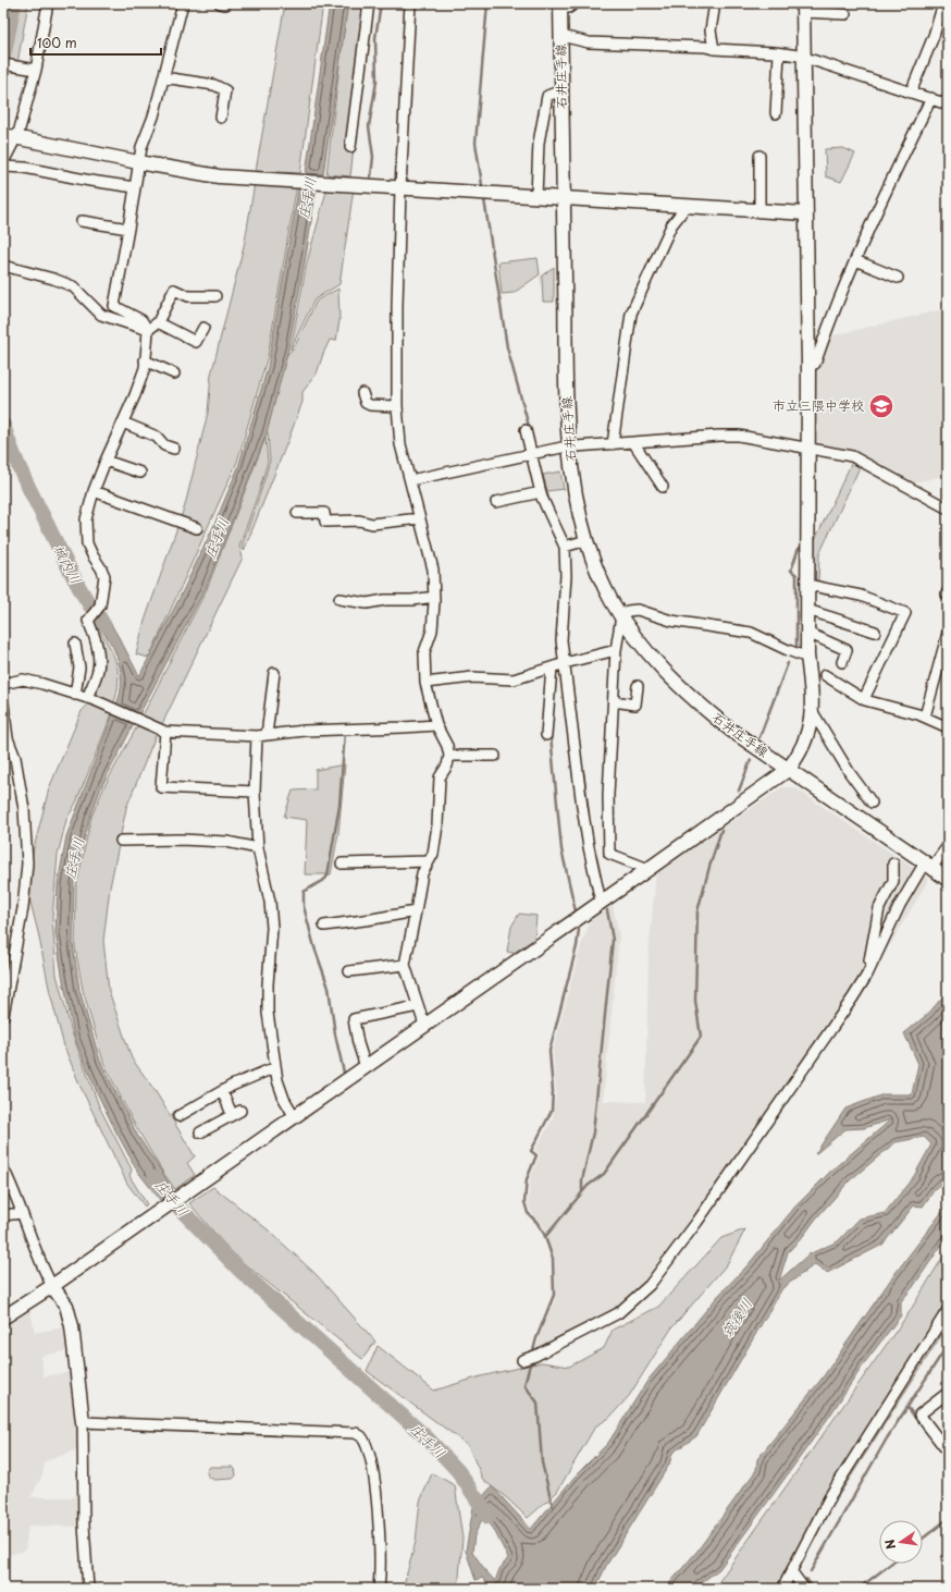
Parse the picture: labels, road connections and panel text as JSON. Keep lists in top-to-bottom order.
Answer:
{
  "streets": {
    "street": ["石井庄手線"]
  },
  "water": ["庄手川", "城内川", "筑後川"],
  "places": {
    "school or university": ["市立三隈中学校"]
  },
  "scale_bar": "100 m",
  "north": "left"
}
